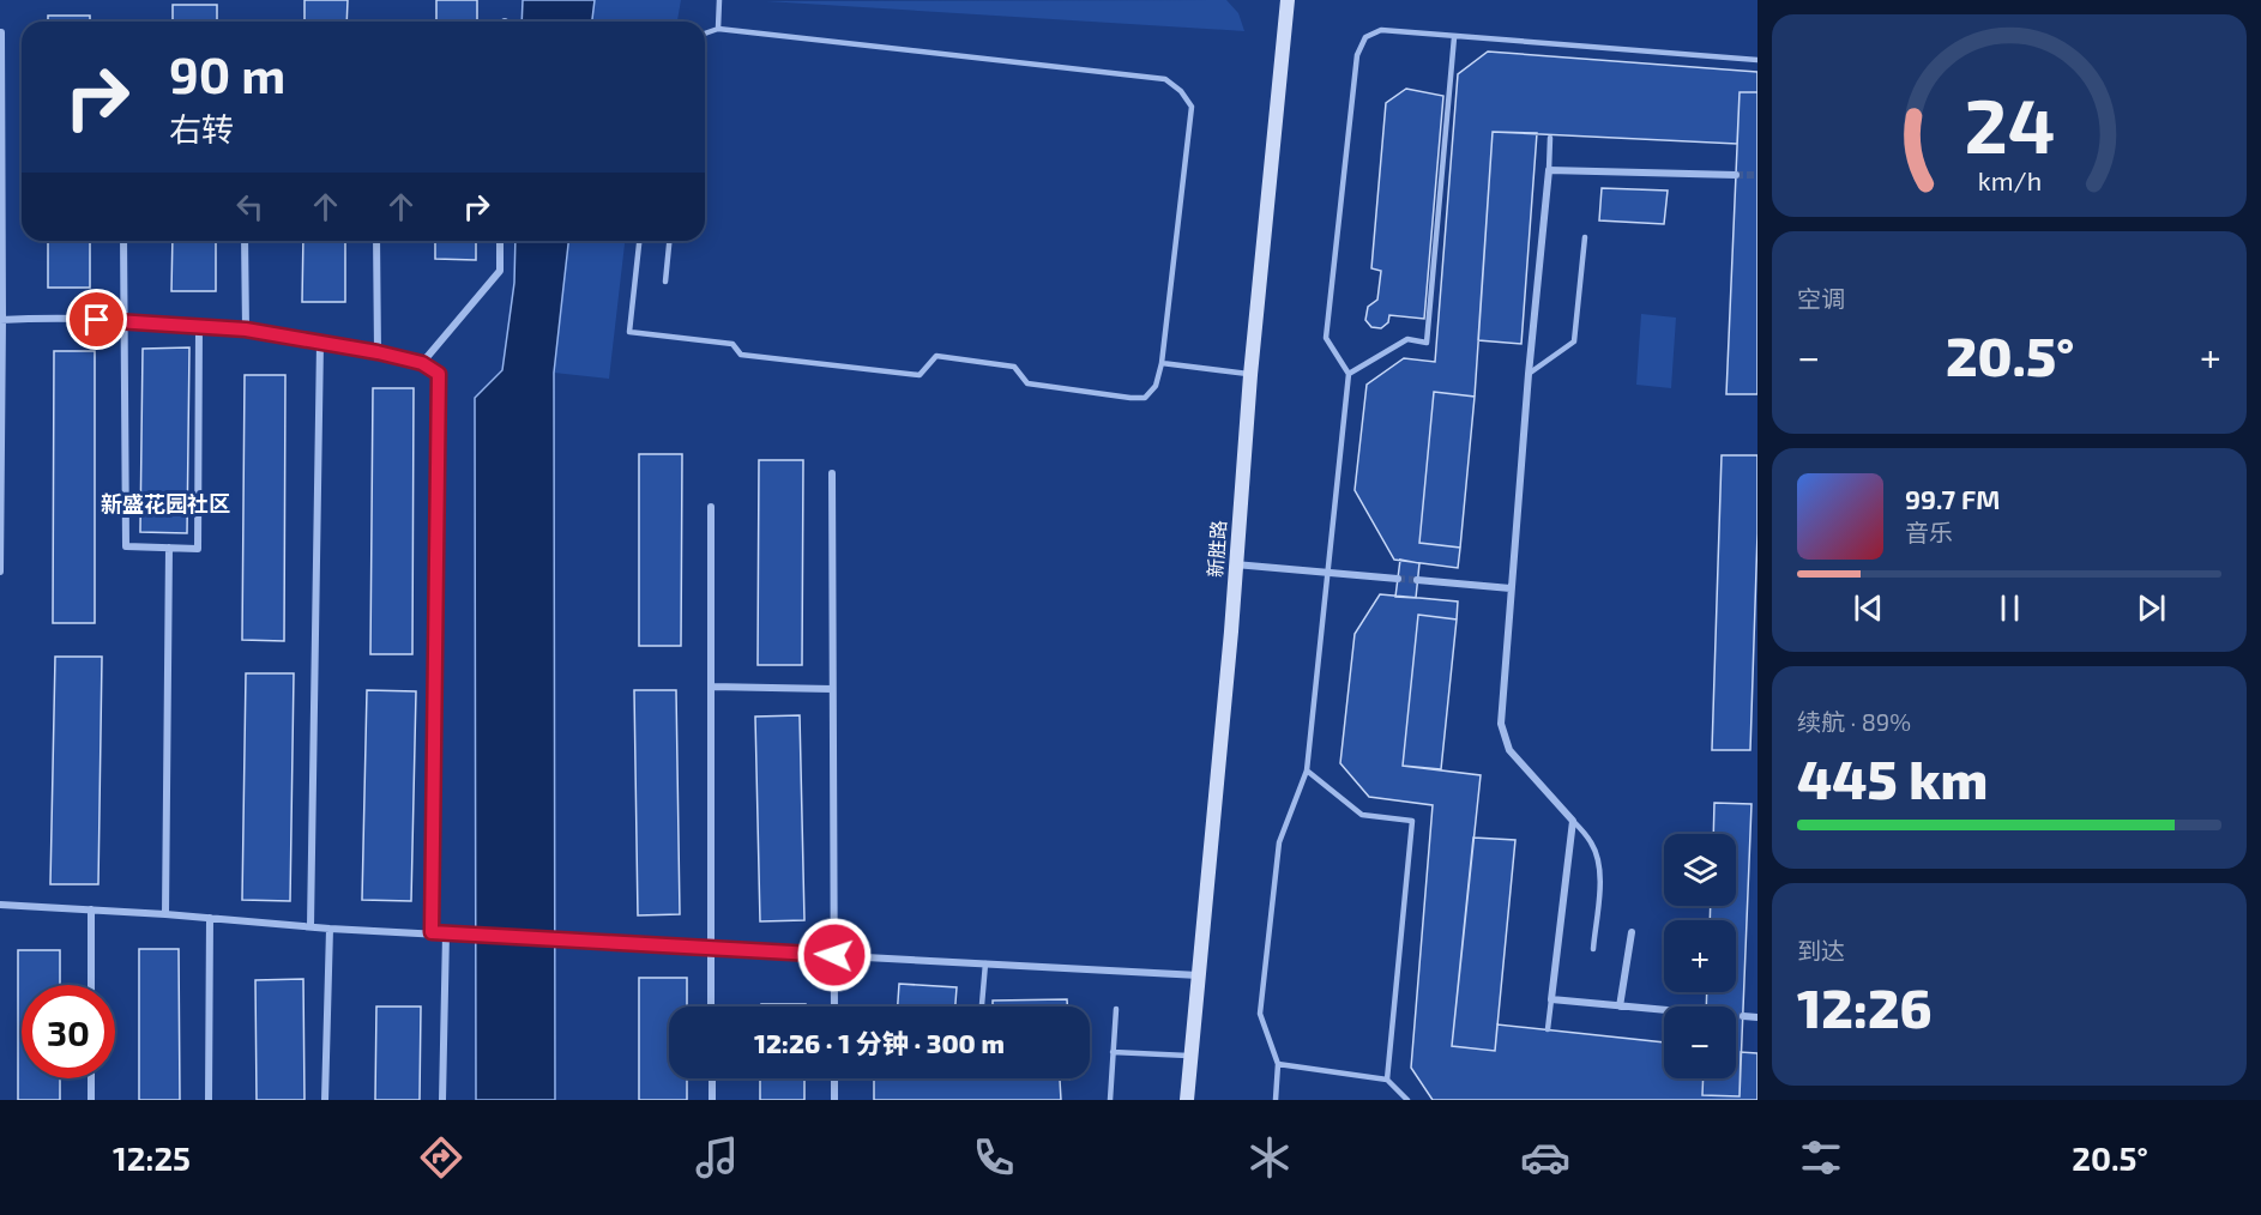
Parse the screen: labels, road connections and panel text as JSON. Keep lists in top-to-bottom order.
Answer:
{
  "streets": {
    "street": ["新胜路"]
  },
  "districts": ["新盛花园社区"],
  "page": {
    "turn": ["90 m", "右转"],
    "tile": [
      "空调",
      ["续航 · 89%", "445 km"],
      ["到达", "12:26"]
    ],
    "heat": ["−", "20.5°", "+"],
    "song": ["99.7 FM", "音乐"],
    "map_buttons": ["+", "−"],
    "limit": "30",
    "trip": "12:26 · 1 分钟 · 300 m",
    "tabs": ["12:25", "20.5°"],
    "gauge": ["24", "km/h"]
  }
}
